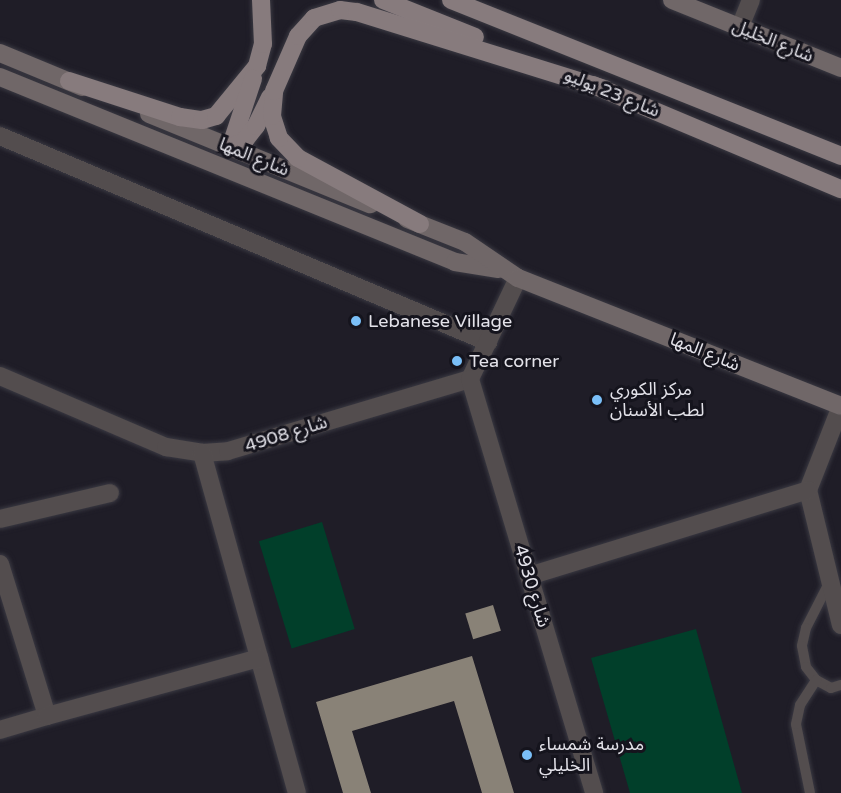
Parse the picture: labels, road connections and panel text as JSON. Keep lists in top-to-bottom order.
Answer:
{
  "streets": {
    "main road": ["شارع 23 يوليو"],
    "street": [
      "شارع الخليل",
      "شارع المها",
      "4908 شارع",
      "4930 شارع"
    ]
  },
  "crossings": [
    ["4908 شارع", "4930 شارع"]
  ],
  "places": [
    "Lebanese Village",
    "Tea corner",
    "مركز الكوري لطب الأسنان",
    "مدرسة شمساء الخليلي"
  ]
}
